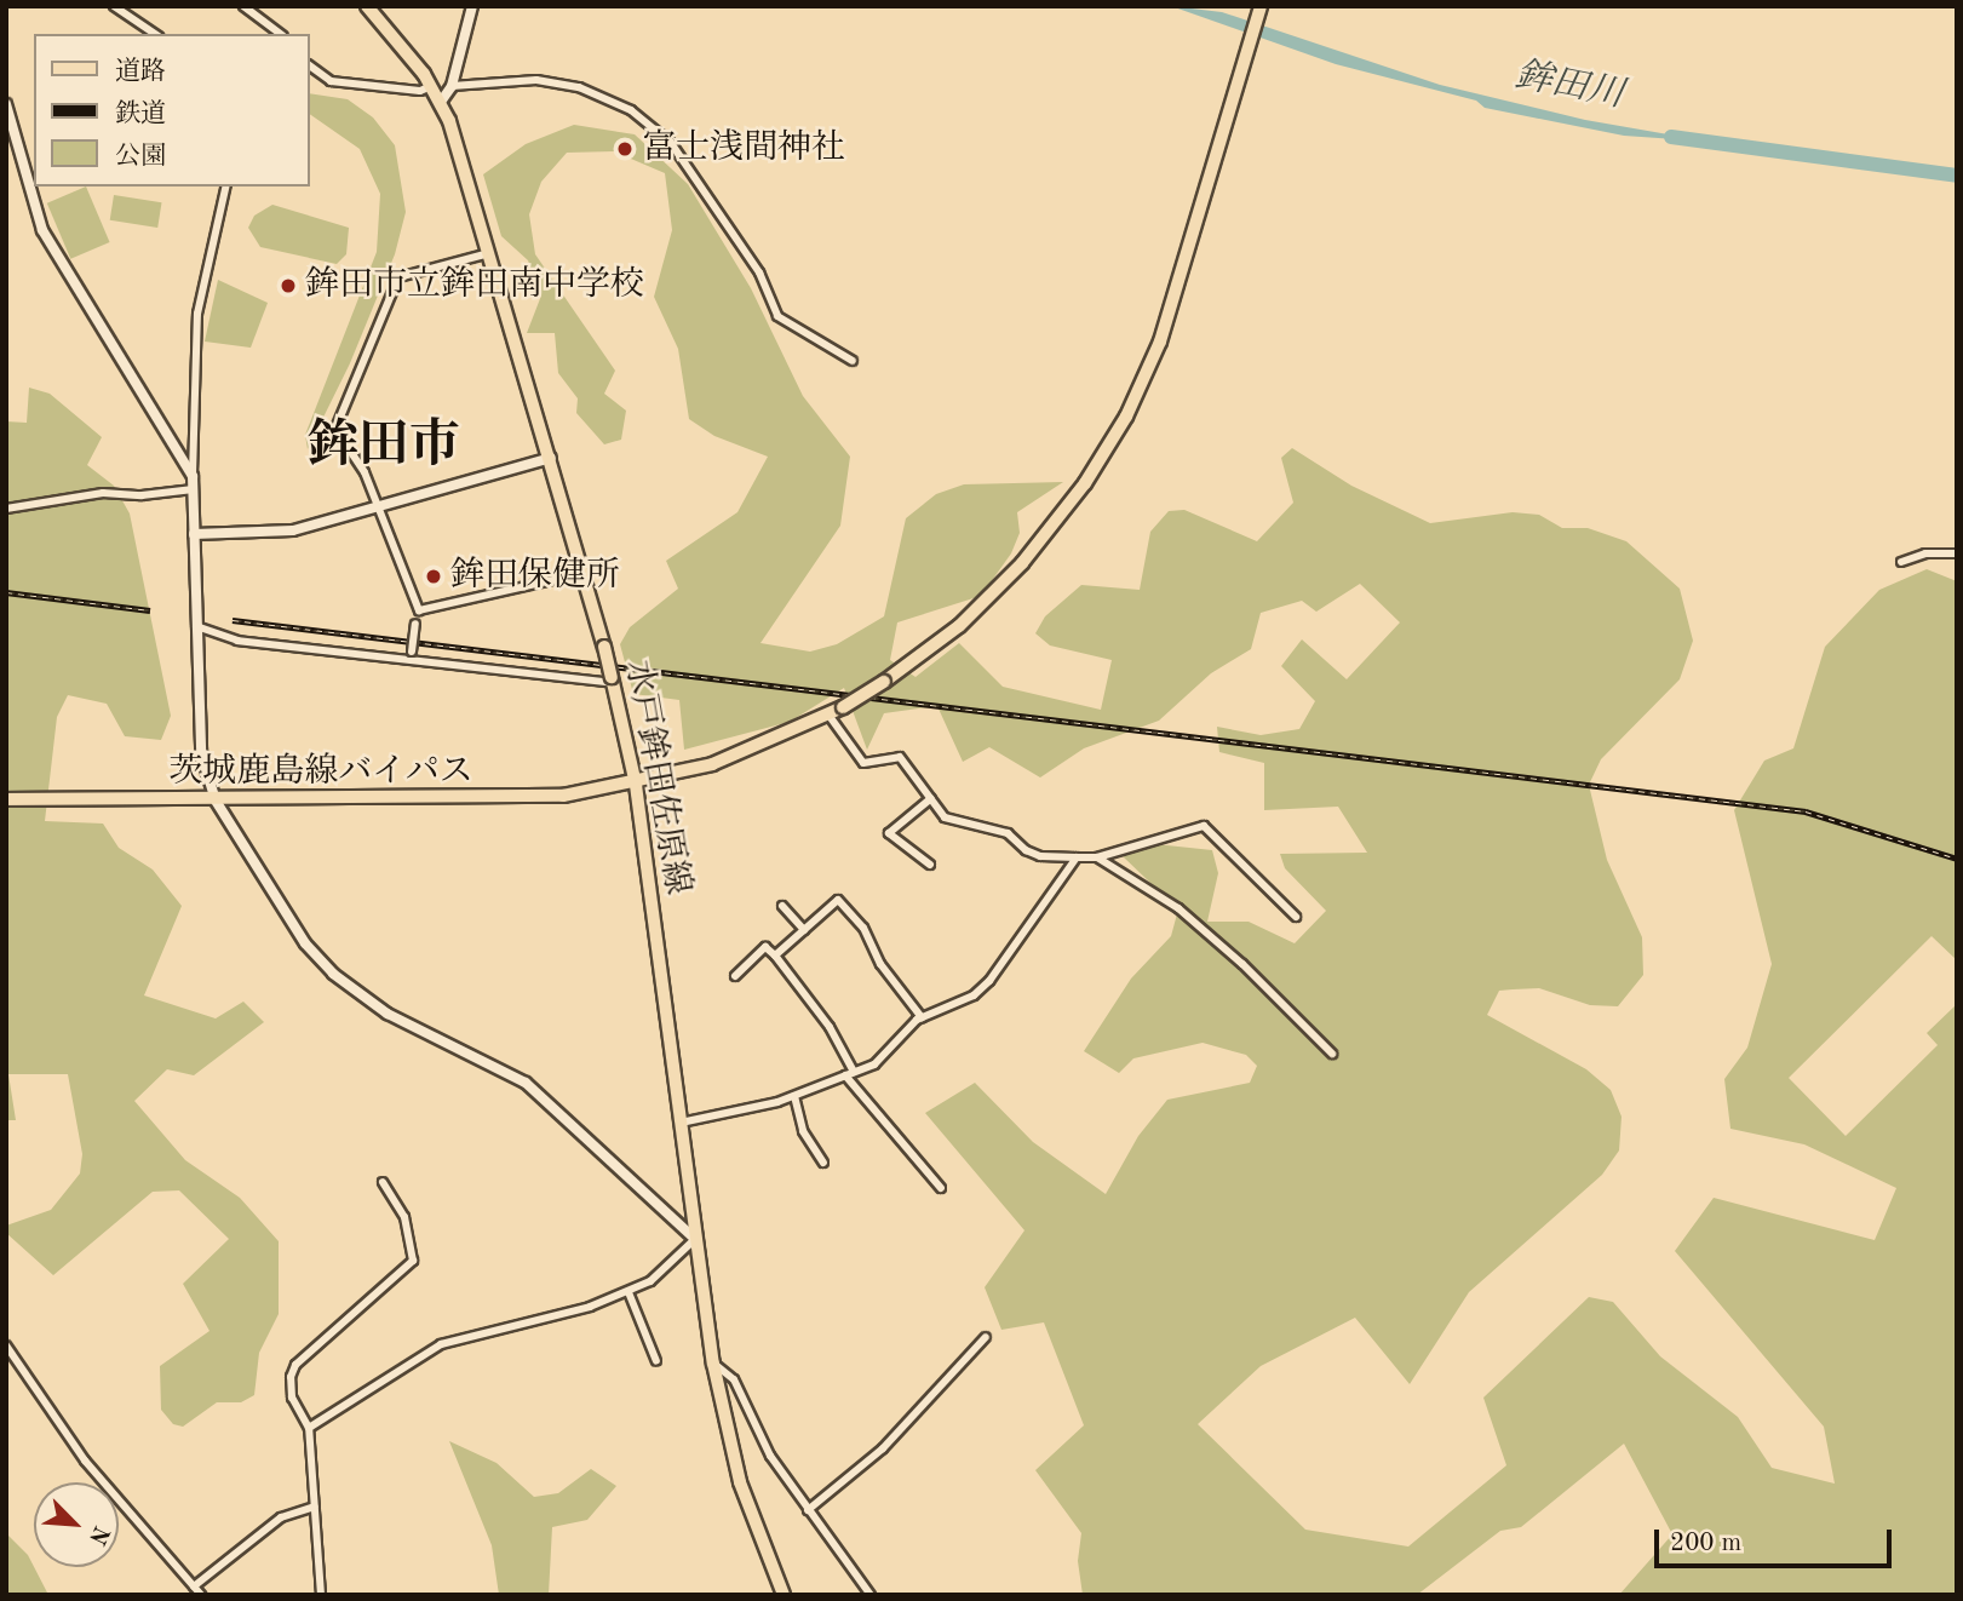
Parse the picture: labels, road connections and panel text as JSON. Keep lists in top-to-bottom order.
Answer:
{
  "streets": {
    "main road": ["茨城鹿島線バイパス", "水戸鉾田佐原線"]
  },
  "crossings": [
    ["茨城鹿島線バイパス", "水戸鉾田佐原線"]
  ],
  "districts": ["鉾田市"],
  "water": ["鉾田川"],
  "places": ["富士浅間神社", "鉾田市立鉾田南中学校", "鉾田保健所"],
  "legend": ["道路", "鉄道", "公園"],
  "scale_bar": "200 m",
  "north": "bottom right"
}
